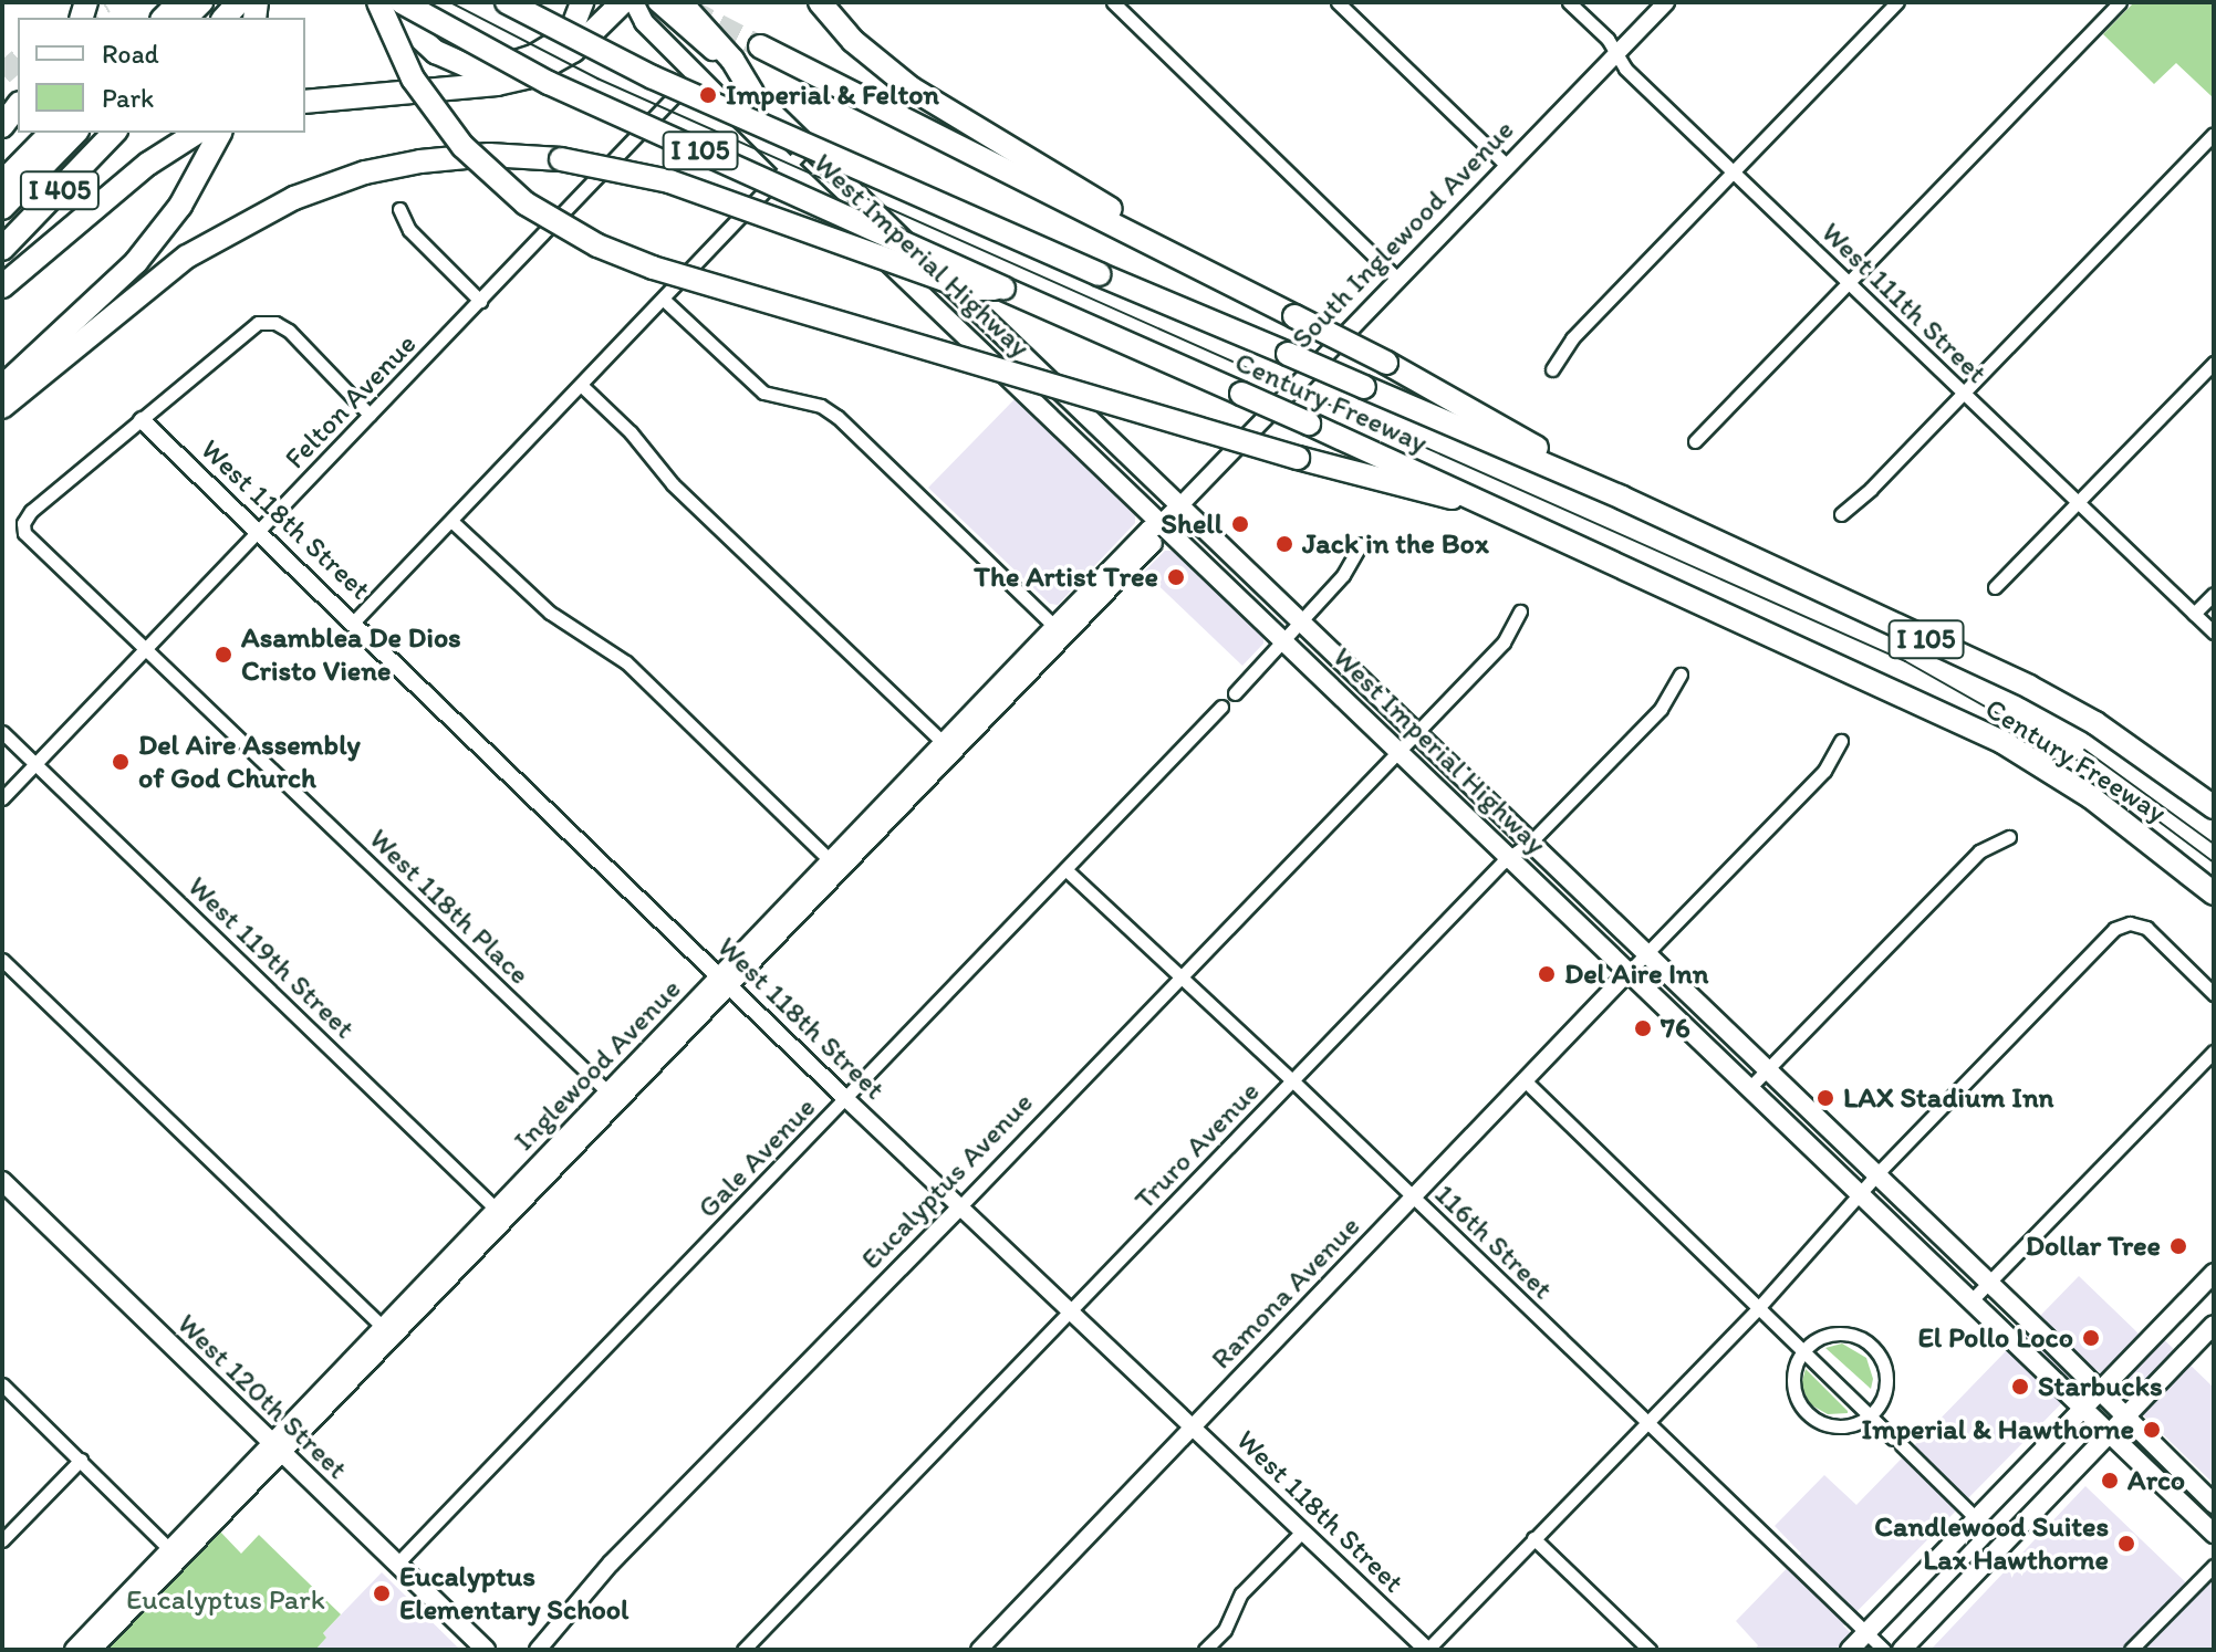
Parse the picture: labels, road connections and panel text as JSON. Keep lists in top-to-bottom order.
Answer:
{
  "streets": {
    "highway": ["I 105", "I 405", "Century Freeway"],
    "main road": ["West Imperial Highway", "Inglewood Avenue", "West 120th Street"],
    "street": [
      "South Inglewood Avenue",
      "West 111th Street",
      "Felton Avenue",
      "West 118th Street",
      "West 118th Place",
      "West 119th Street",
      "Truro Avenue",
      "Gale Avenue",
      "Eucalyptus Avenue",
      "116th Street",
      "Ramona Avenue"
    ]
  },
  "crossings": [
    ["South Inglewood Avenue", "West Imperial Highway"],
    ["South Inglewood Avenue", "West 111th Street"],
    ["South Inglewood Avenue", "Inglewood Avenue"],
    ["West Imperial Highway", "Felton Avenue"],
    ["West Imperial Highway", "Inglewood Avenue"],
    ["West Imperial Highway", "Truro Avenue"],
    ["West Imperial Highway", "Eucalyptus Avenue"],
    ["West Imperial Highway", "Ramona Avenue"],
    ["Felton Avenue", "West 118th Street"],
    ["Felton Avenue", "West 118th Place"],
    ["Felton Avenue", "West 119th Street"],
    ["West 118th Street", "West 118th Place"],
    ["West 118th Street", "Inglewood Avenue"],
    ["West 118th Street", "Truro Avenue"],
    ["West 118th Street", "Gale Avenue"],
    ["West 118th Street", "Eucalyptus Avenue"],
    ["West 118th Street", "Ramona Avenue"],
    ["West 118th Place", "Inglewood Avenue"],
    ["West 119th Street", "Inglewood Avenue"],
    ["Inglewood Avenue", "West 120th Street"],
    ["Truro Avenue", "116th Street"],
    ["Gale Avenue", "116th Street"],
    ["Gale Avenue", "West 120th Street"],
    ["Eucalyptus Avenue", "116th Street"],
    ["116th Street", "Ramona Avenue"]
  ],
  "parks": ["Eucalyptus Park"],
  "places": [
    "Imperial & Felton",
    "Shell",
    "Jack in the Box",
    "The Artist Tree",
    "Asamblea De Dios Cristo Viene",
    "Del Aire Assembly of God Church",
    "Del Aire Inn",
    "76",
    "LAX Stadium Inn",
    "Dollar Tree",
    "El Pollo Loco",
    "Starbucks",
    "Imperial & Hawthorne",
    "Arco",
    "Candlewood Suites Lax Hawthorne",
    "Eucalyptus Elementary School"
  ],
  "legend": ["Road", "Park"]
}
